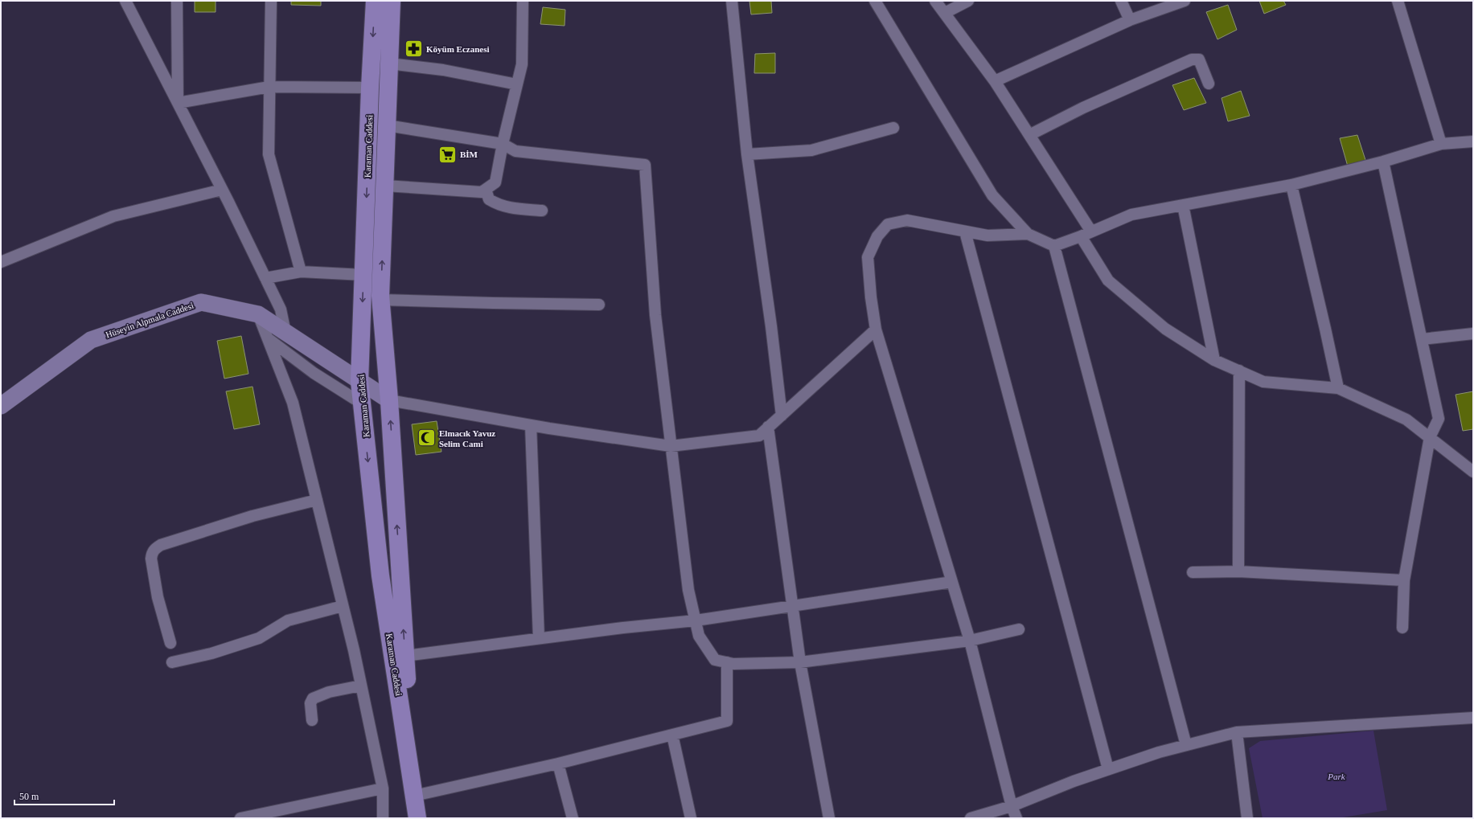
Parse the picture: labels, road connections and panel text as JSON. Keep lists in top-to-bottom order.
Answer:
{
  "streets": {
    "main road": ["Karaman Caddesi"],
    "street": ["Hüseyin Alpmala Caddesi"]
  },
  "crossings": [
    ["Karaman Caddesi", "Hüseyin Alpmala Caddesi"]
  ],
  "parks": ["Park"],
  "places": {
    "pharmacy": ["Köyüm Eczanesi"],
    "supermarket": ["BİM"],
    "mosque": ["Elmacık Yavuz Selim Cami"]
  },
  "scale_bar": "50 m"
}
